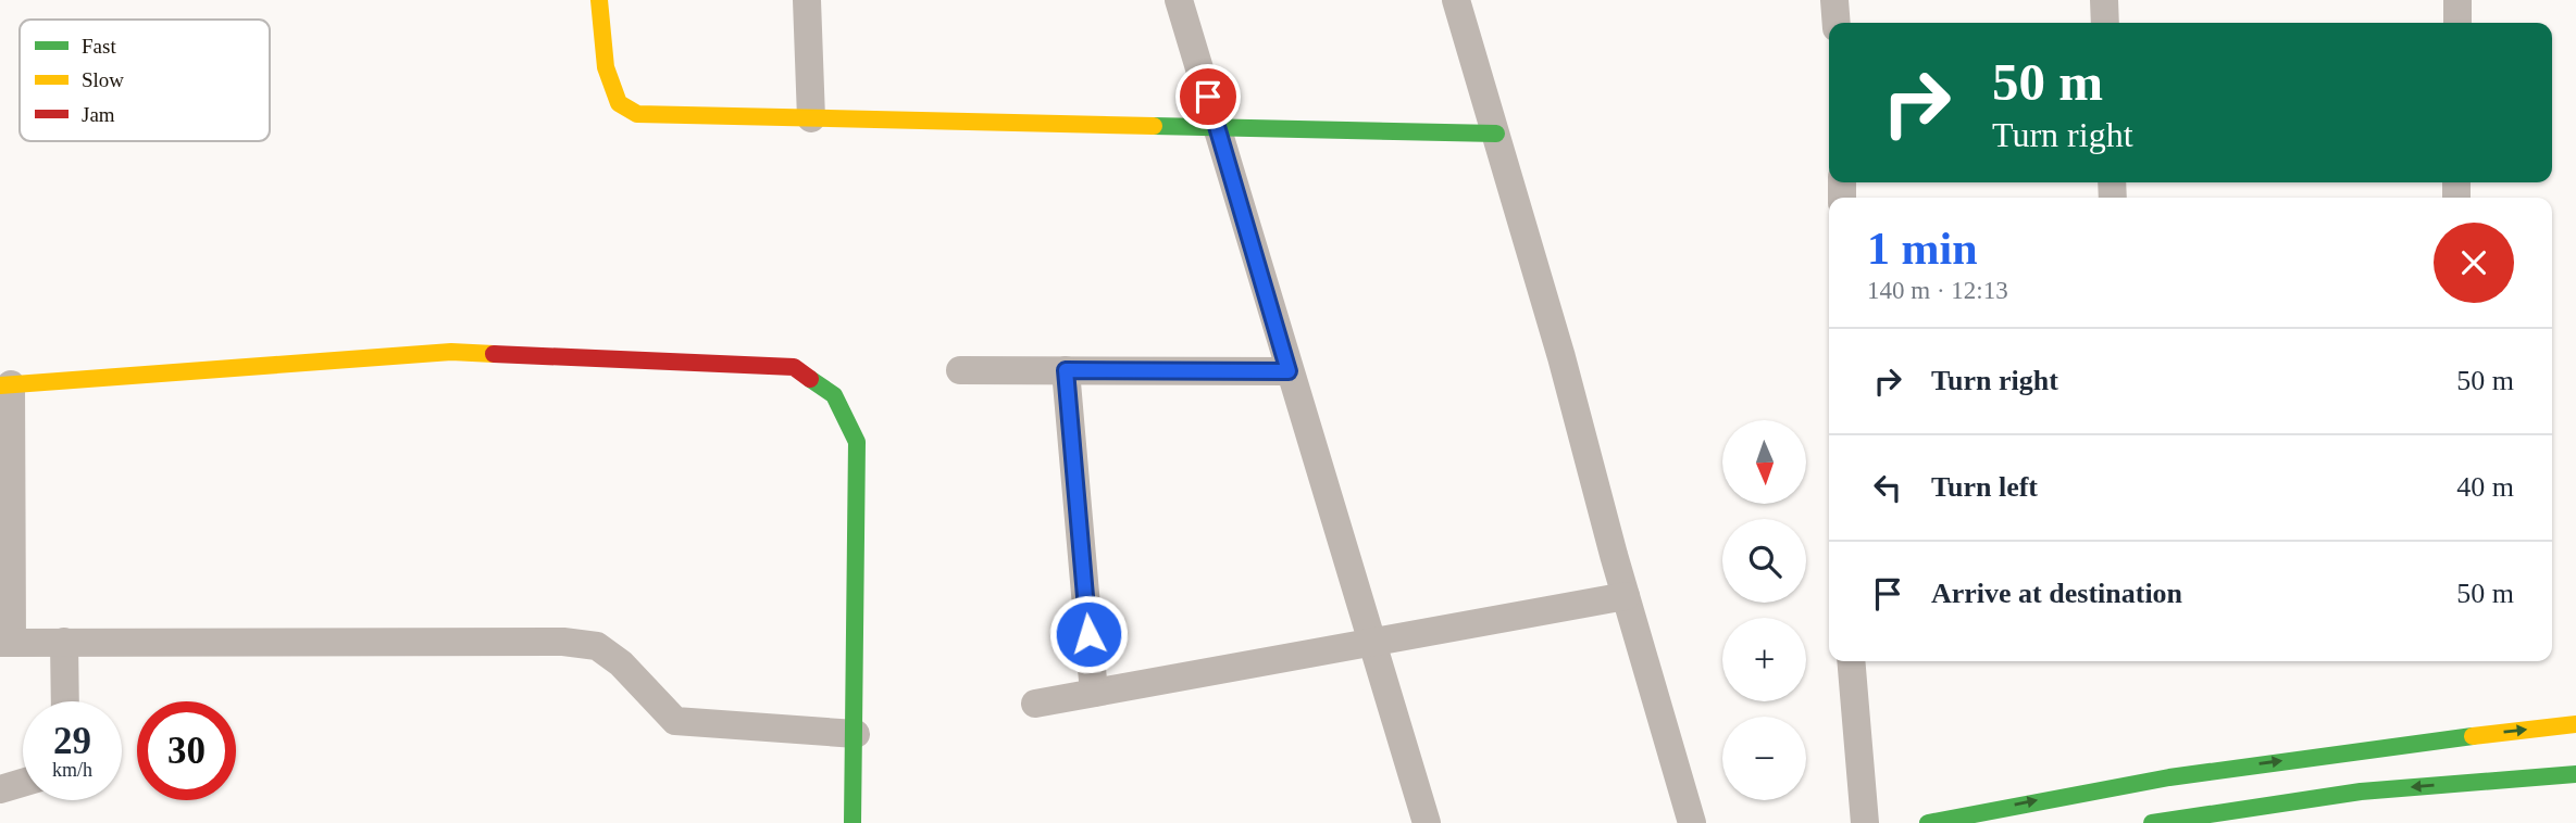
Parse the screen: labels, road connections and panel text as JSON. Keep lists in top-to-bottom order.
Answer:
{
  "legend": ["Fast", "Slow", "Jam"],
  "north": "bottom",
  "page": {
    "turn": ["50 m", "Turn right"],
    "heading": ["1 min", "140 m · 12:13"],
    "list": [
      {
        "name": "Turn right",
        "value": "50 m"
      },
      {
        "name": "Turn left",
        "value": "40 m"
      },
      {
        "name": "Arrive at destination",
        "value": "50 m"
      }
    ],
    "map_buttons": ["+", "−"],
    "speed": "29 km/h",
    "limit": "30"
  }
}
